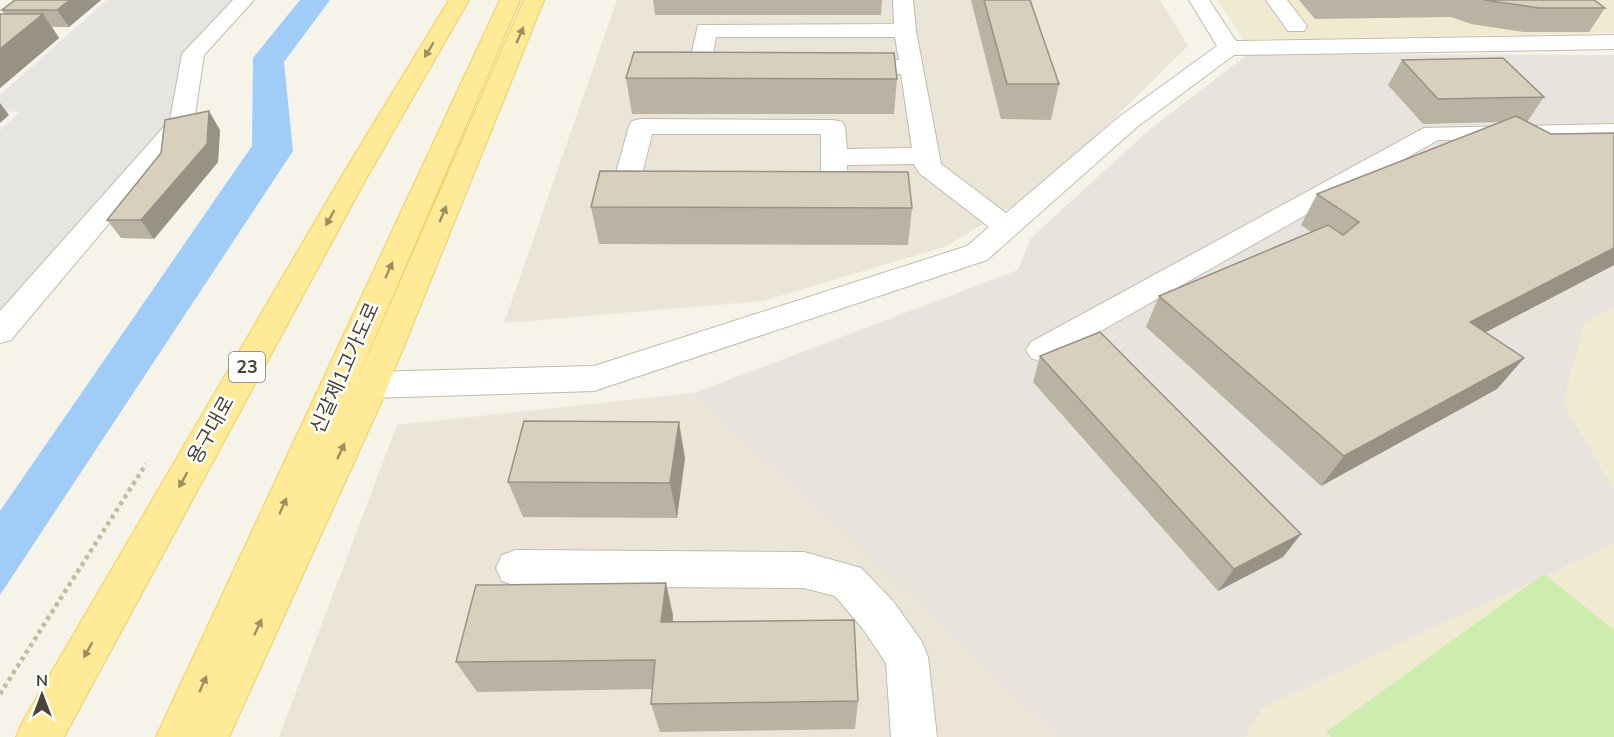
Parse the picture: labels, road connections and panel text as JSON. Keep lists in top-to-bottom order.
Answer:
{
  "streets": {
    "main road": ["23", "신갈제1고가도로", "용구대로"]
  },
  "north": "top"
}
